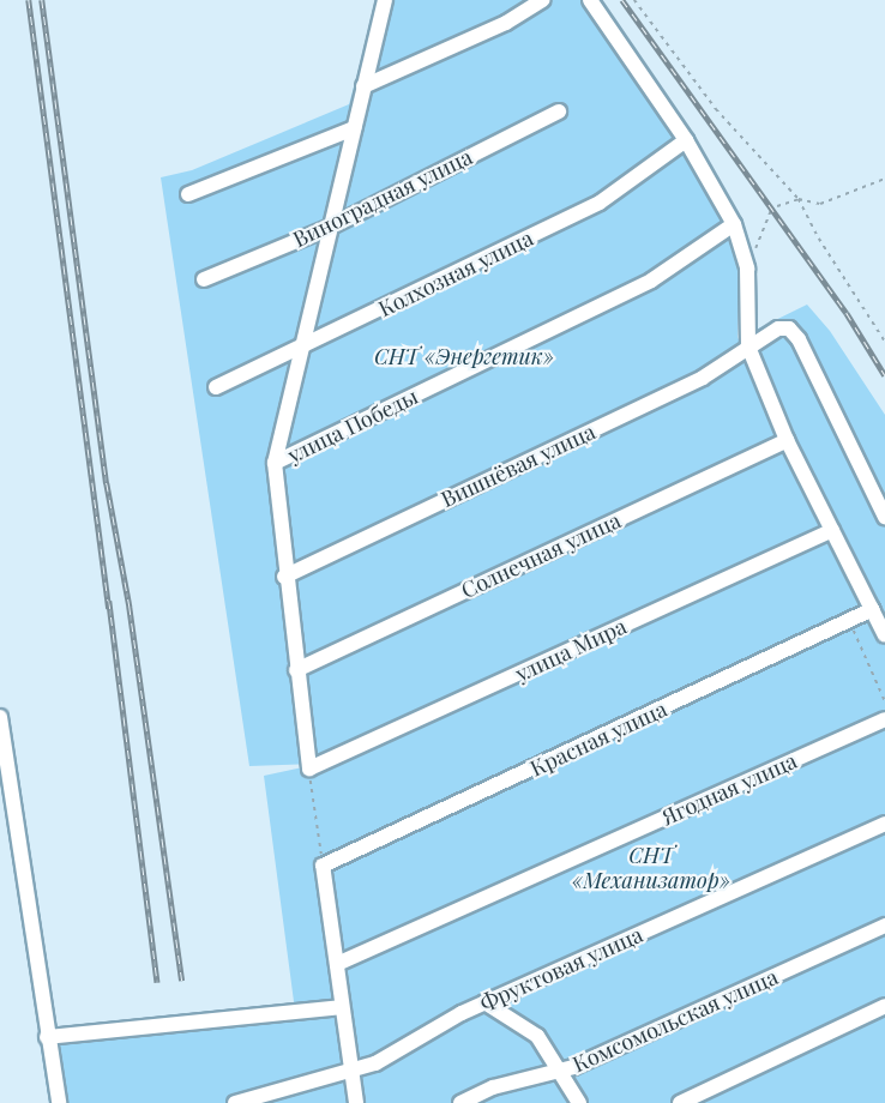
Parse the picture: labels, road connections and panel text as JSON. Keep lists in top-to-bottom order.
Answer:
{
  "streets": {
    "street": [
      "Виноградная улица",
      "Колхозная улица",
      "улица Победы",
      "Вишнёвая улица",
      "Солнечная улица",
      "улица Мира",
      "Красная улица",
      "Ягодная улица",
      "Фруктовая улица",
      "Комсомольская улица"
    ]
  },
  "parks": ["СНТ «Энергетик»", "СНТ «Механизатор»"]
}
